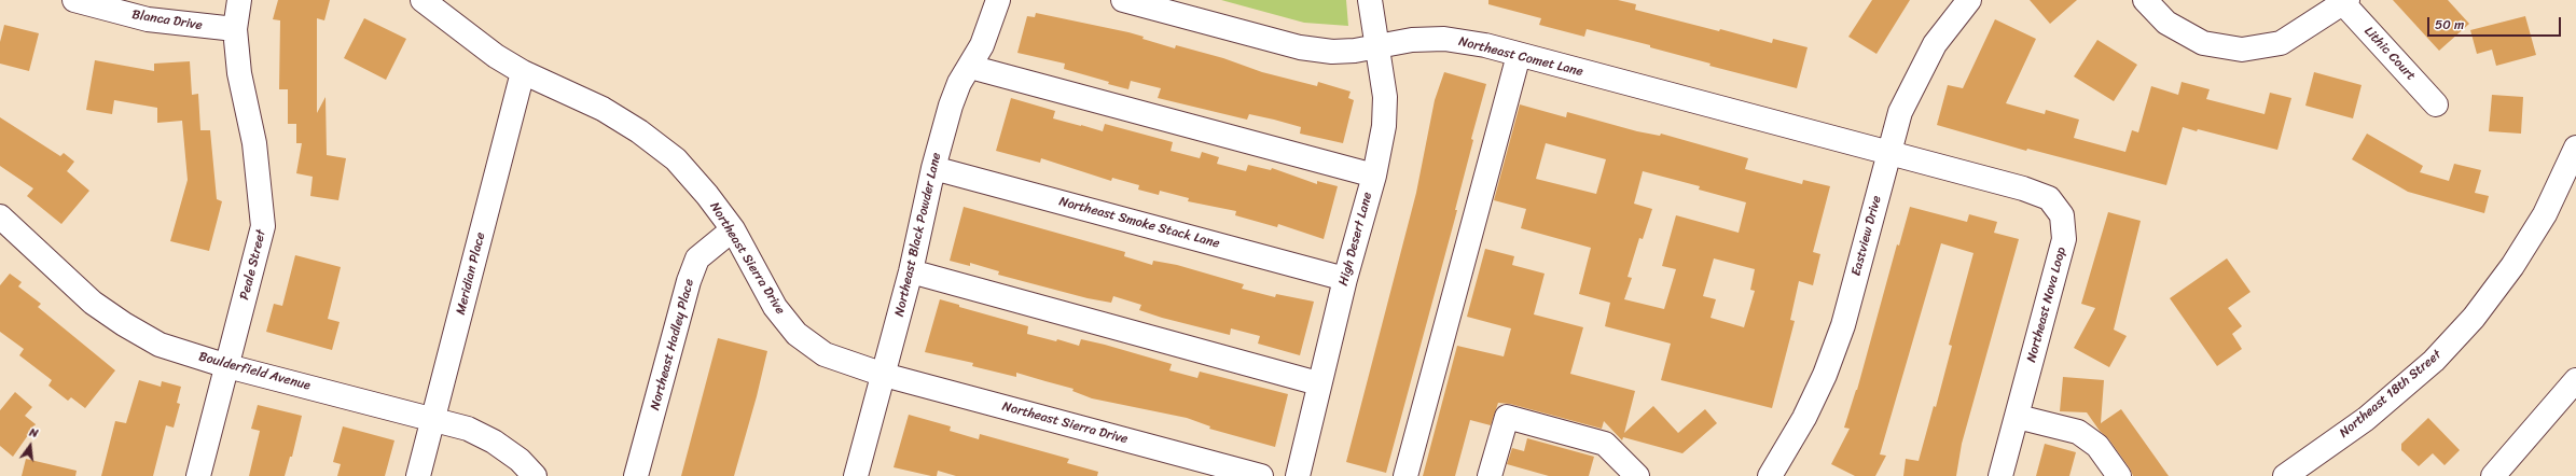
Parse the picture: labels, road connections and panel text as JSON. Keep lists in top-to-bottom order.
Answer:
{
  "streets": {
    "street": [
      "Blanca Drive",
      "Lithic Court",
      "Northeast Comet Lane",
      "Northeast Smoke Stack Lane",
      "Northeast Black Powder Lane",
      "Eastview Drive",
      "High Desert Lane",
      "Northeast Sierra Drive",
      "Peale Street",
      "Meridian Place",
      "Northeast Nova Loop",
      "Northeast Hadley Place",
      "Boulderfield Avenue",
      "Northeast 18th Street"
    ]
  },
  "crossings": [
    ["Blanca Drive", "Peale Street"],
    ["Northeast Comet Lane", "Eastview Drive"],
    ["Northeast Comet Lane", "High Desert Lane"],
    ["Northeast Comet Lane", "Northeast Nova Loop"],
    ["Northeast Smoke Stack Lane", "Northeast Black Powder Lane"],
    ["Northeast Smoke Stack Lane", "High Desert Lane"],
    ["Northeast Black Powder Lane", "Northeast Sierra Drive"],
    ["Eastview Drive", "Northeast Nova Loop"],
    ["Northeast Sierra Drive", "Meridian Place"],
    ["Northeast Sierra Drive", "Northeast Hadley Place"],
    ["Peale Street", "Boulderfield Avenue"],
    ["Meridian Place", "Boulderfield Avenue"]
  ],
  "scale_bar": "50 m",
  "north": "top"
}
